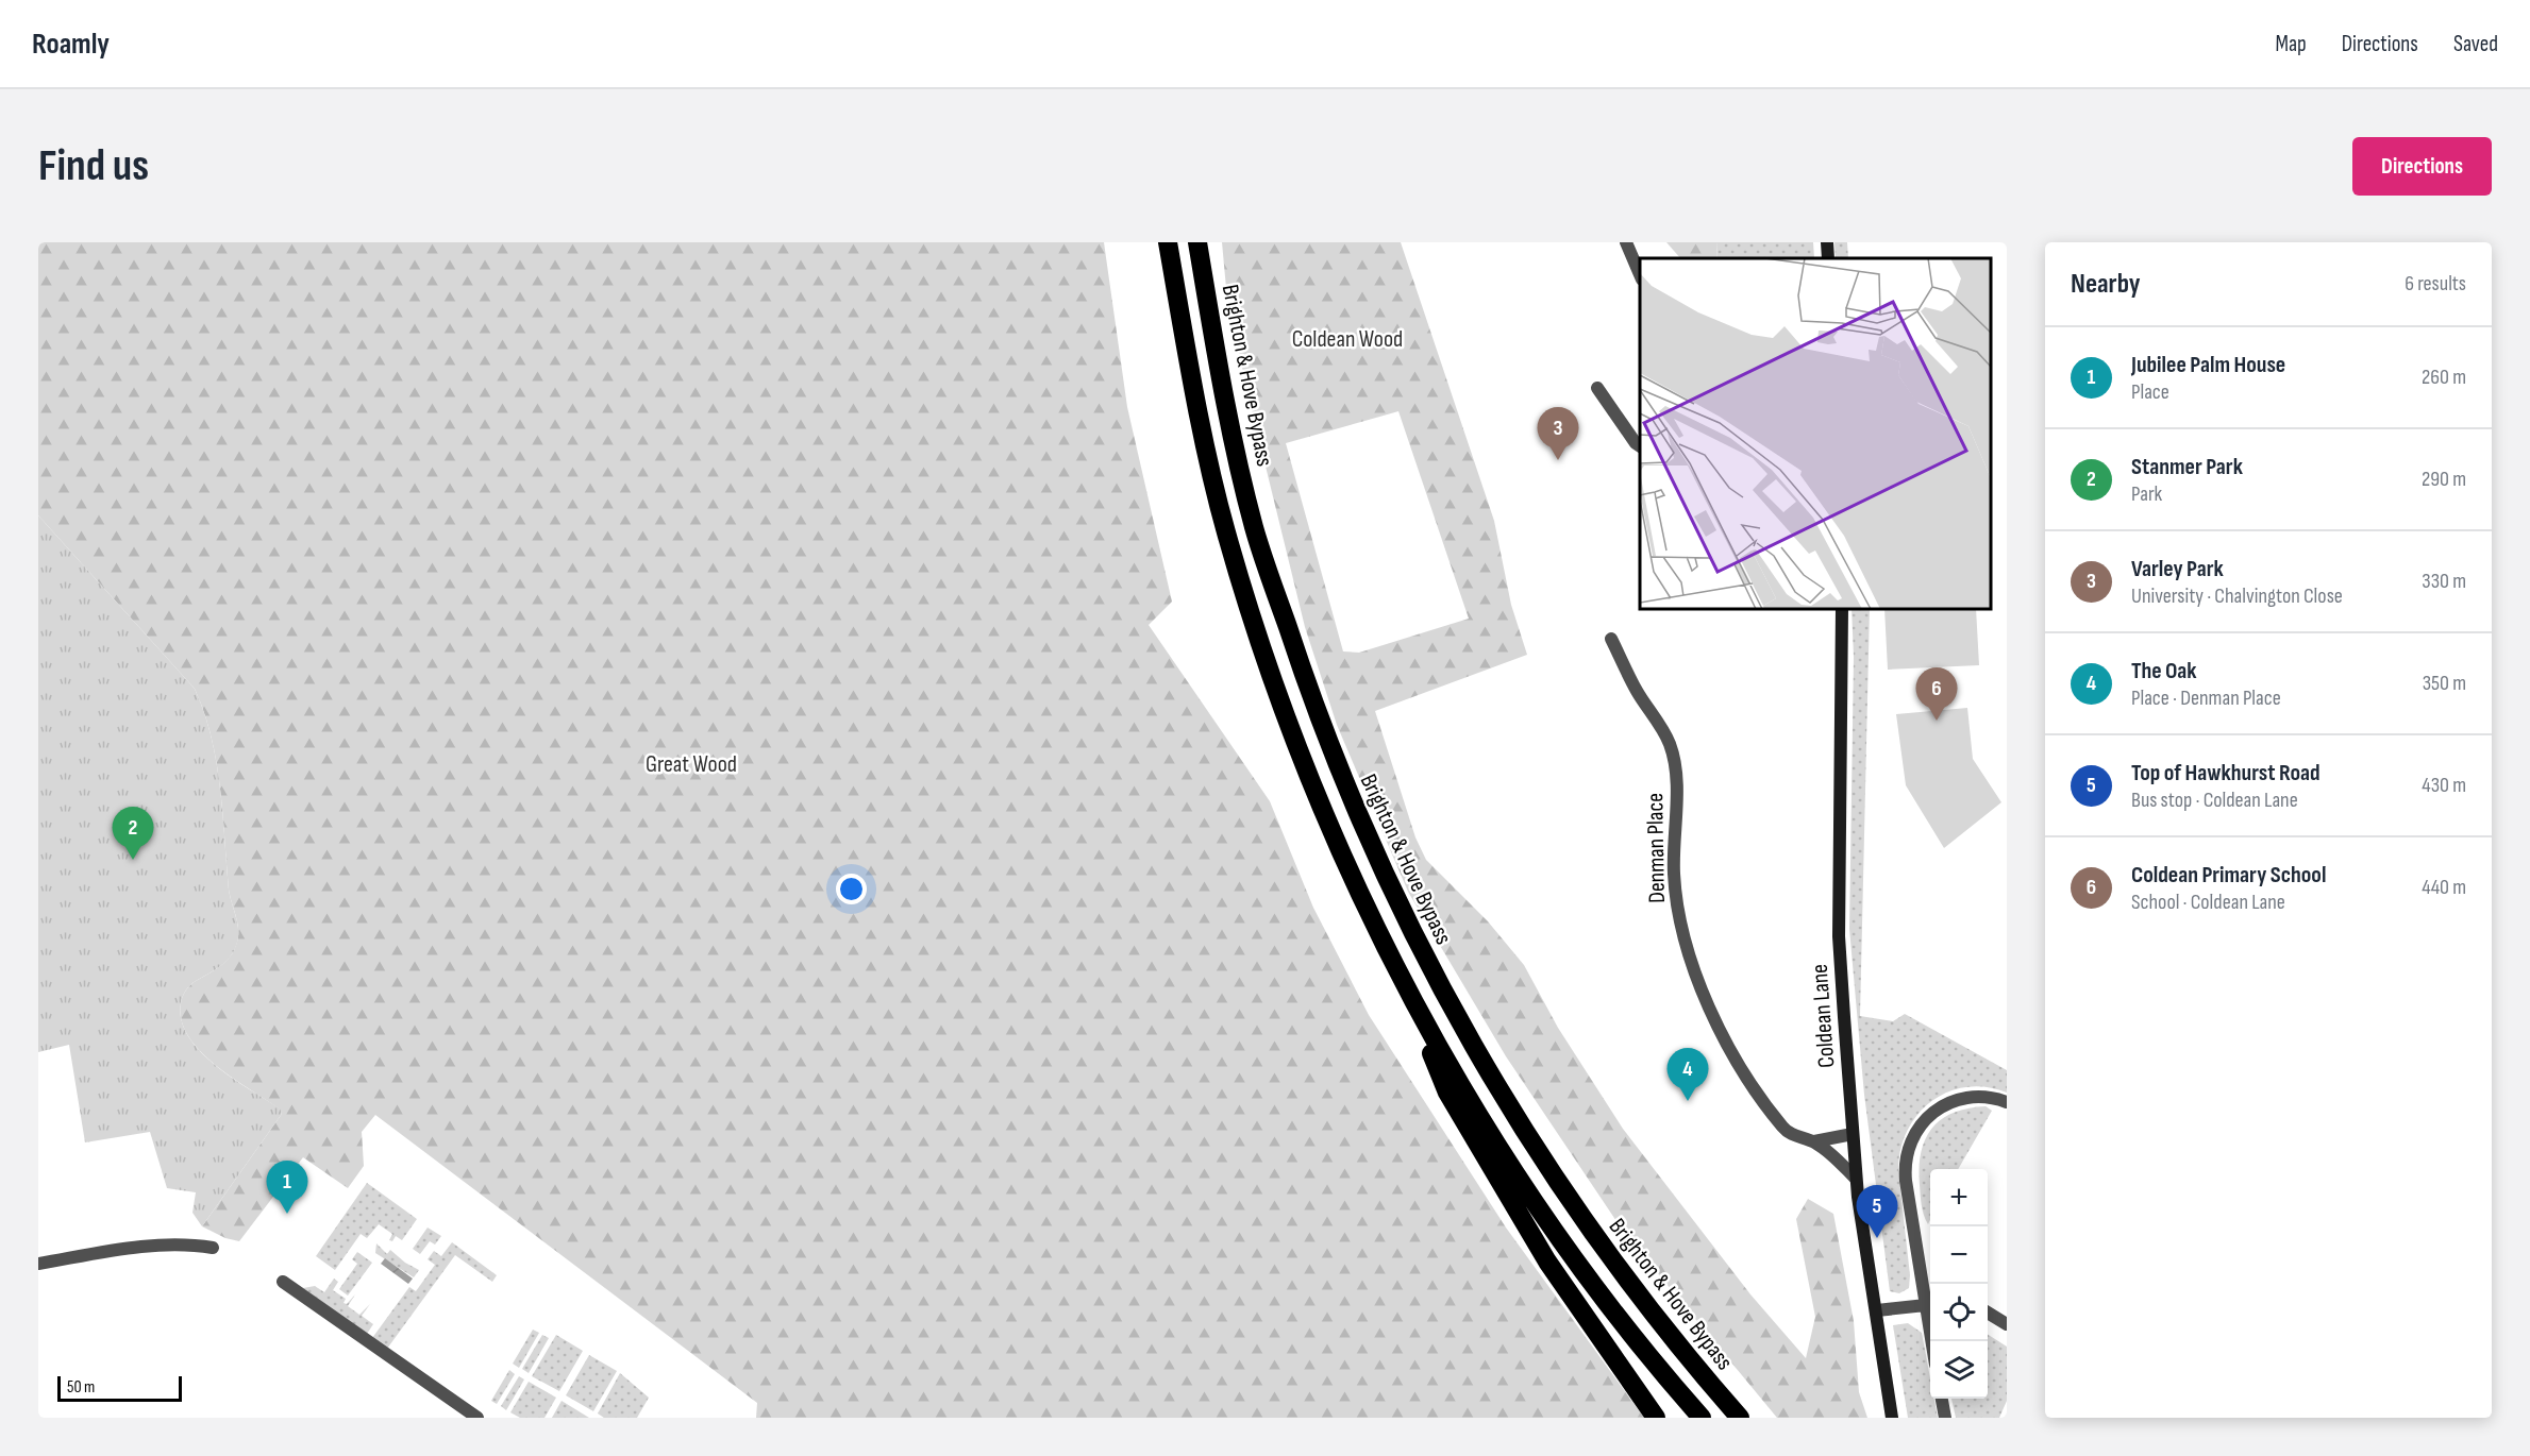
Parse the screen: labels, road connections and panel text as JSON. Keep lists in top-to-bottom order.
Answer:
{
  "streets": {
    "highway": ["Brighton & Hove Bypass"],
    "street": ["Denman Place", "Coldean Lane"]
  },
  "crossings": [
    ["Denman Place", "Coldean Lane"]
  ],
  "parks": ["Coldean Wood", "Great Wood"],
  "scale_bar": "50 m",
  "page": {
    "header": "Roamly",
    "nav": ["Map", "Directions", "Saved"],
    "buttons": "Directions",
    "title": "Find us",
    "heading": ["Nearby", "6 results"],
    "list": [
      {
        "mark": "1",
        "name": "Jubilee Palm House",
        "note": "Place",
        "value": "260 m"
      },
      {
        "mark": "2",
        "name": "Stanmer Park",
        "note": "Park",
        "value": "290 m"
      },
      {
        "mark": "3",
        "name": "Varley Park",
        "note": "University · Chalvington Close",
        "value": "330 m"
      },
      {
        "mark": "4",
        "name": "The Oak",
        "note": "Place · Denman Place",
        "value": "350 m"
      },
      {
        "mark": "5",
        "name": "Top of Hawkhurst Road",
        "note": "Bus stop · Coldean Lane",
        "value": "430 m"
      },
      {
        "mark": "6",
        "name": "Coldean Primary School",
        "note": "School · Coldean Lane",
        "value": "440 m"
      }
    ],
    "pins": [
      "3",
      "6",
      "2",
      "4",
      "1",
      "5"
    ],
    "map_buttons": ["+", "−"],
    "scale": "50 m"
  }
}
